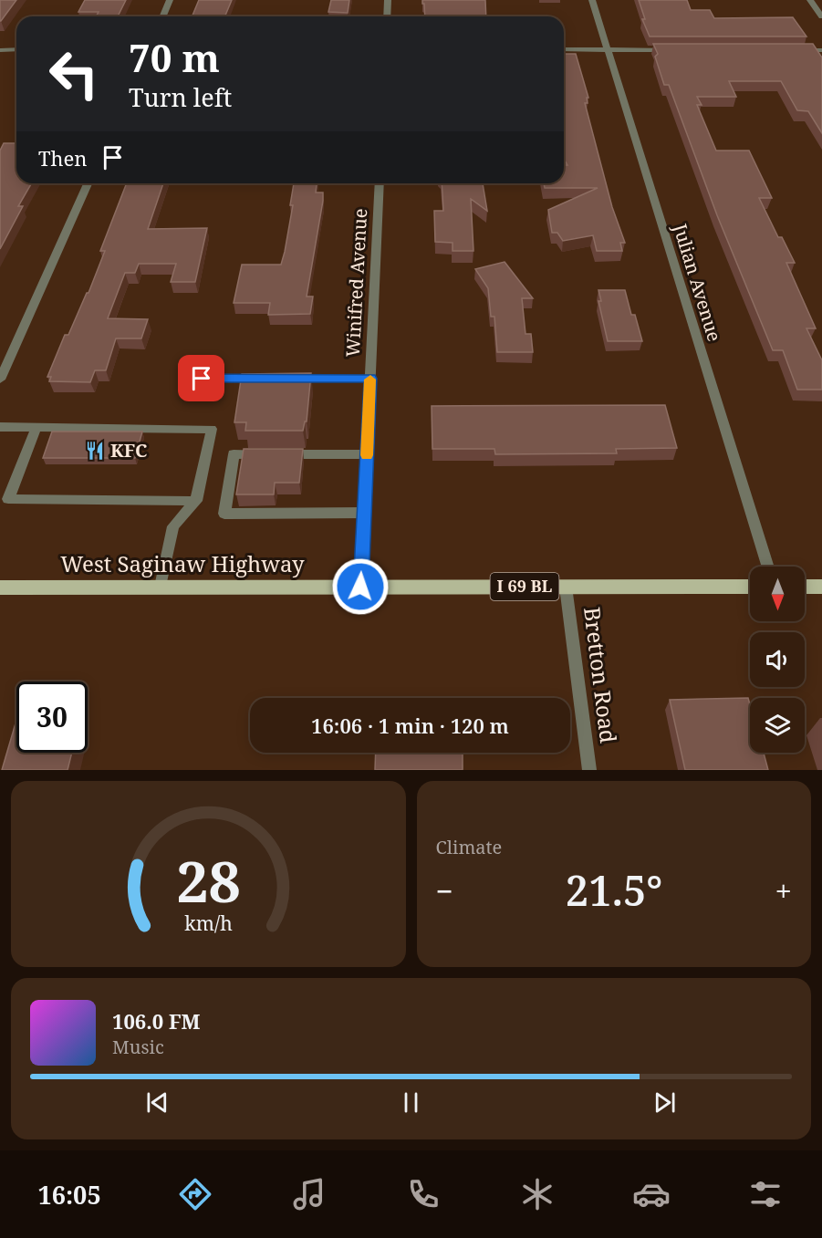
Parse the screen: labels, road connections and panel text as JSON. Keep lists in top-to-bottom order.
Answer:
{
  "streets": {
    "main road": ["West Saginaw Highway", "I 69 BL"],
    "street": ["Winifred Avenue", "Julian Avenue", "Bretton Road"]
  },
  "crossings": [
    ["Winifred Avenue", "West Saginaw Highway"],
    ["West Saginaw Highway", "Bretton Road"]
  ],
  "places": {
    "restaurant": ["KFC"]
  },
  "north": "bottom",
  "page": {
    "turn": ["70 m", "Turn left"],
    "then": "Then",
    "limit": "30",
    "trip": "16:06 · 1 min · 120 m",
    "tile": "Climate",
    "heat": ["−", "21.5°", "+"],
    "song": ["106.0 FM", "Music"],
    "tabs": "16:05",
    "gauge": ["28", "km/h"]
  }
}
